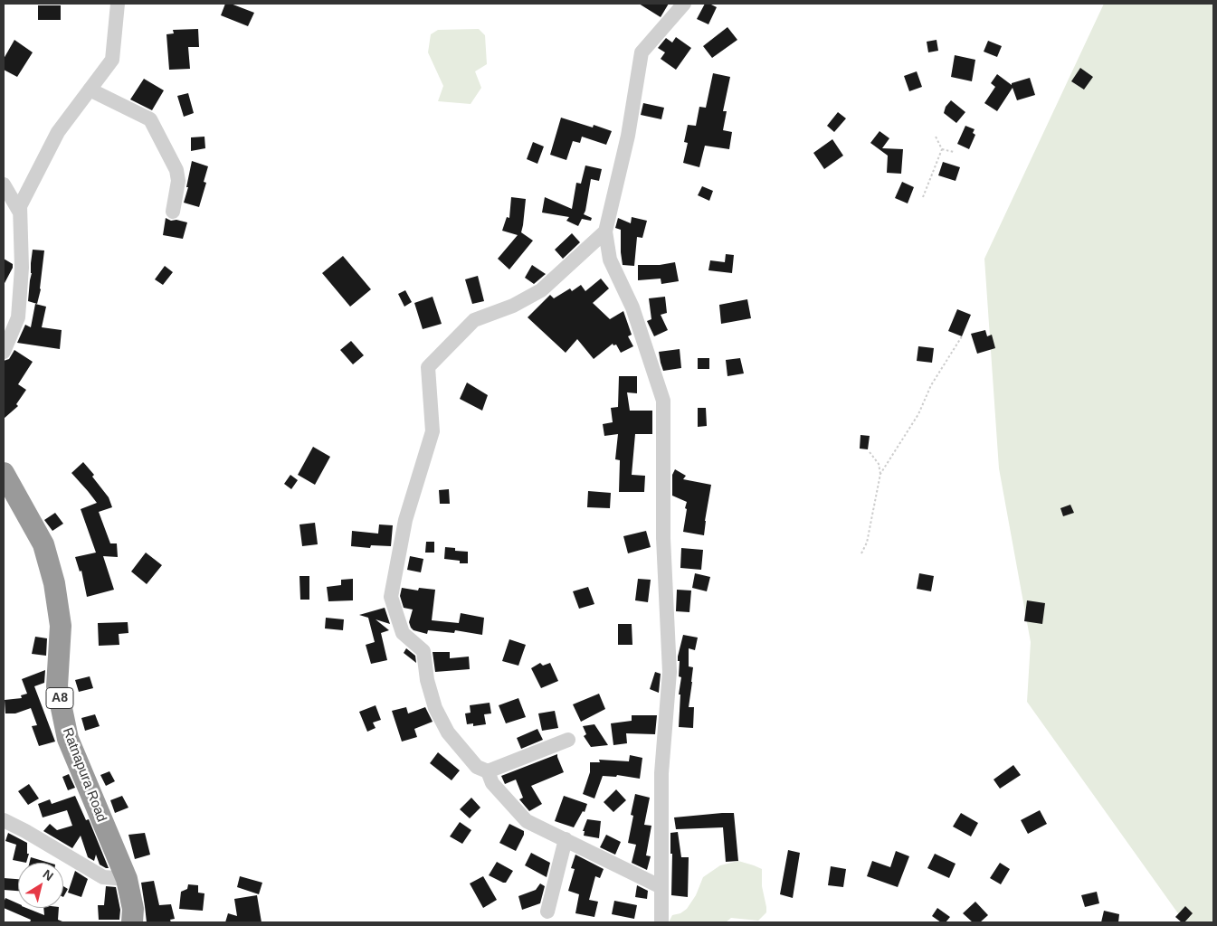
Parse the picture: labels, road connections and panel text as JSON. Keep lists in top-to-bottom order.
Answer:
{
  "streets": {
    "highway": ["A8", "Ratnapura Road"]
  },
  "north": "top right"
}
